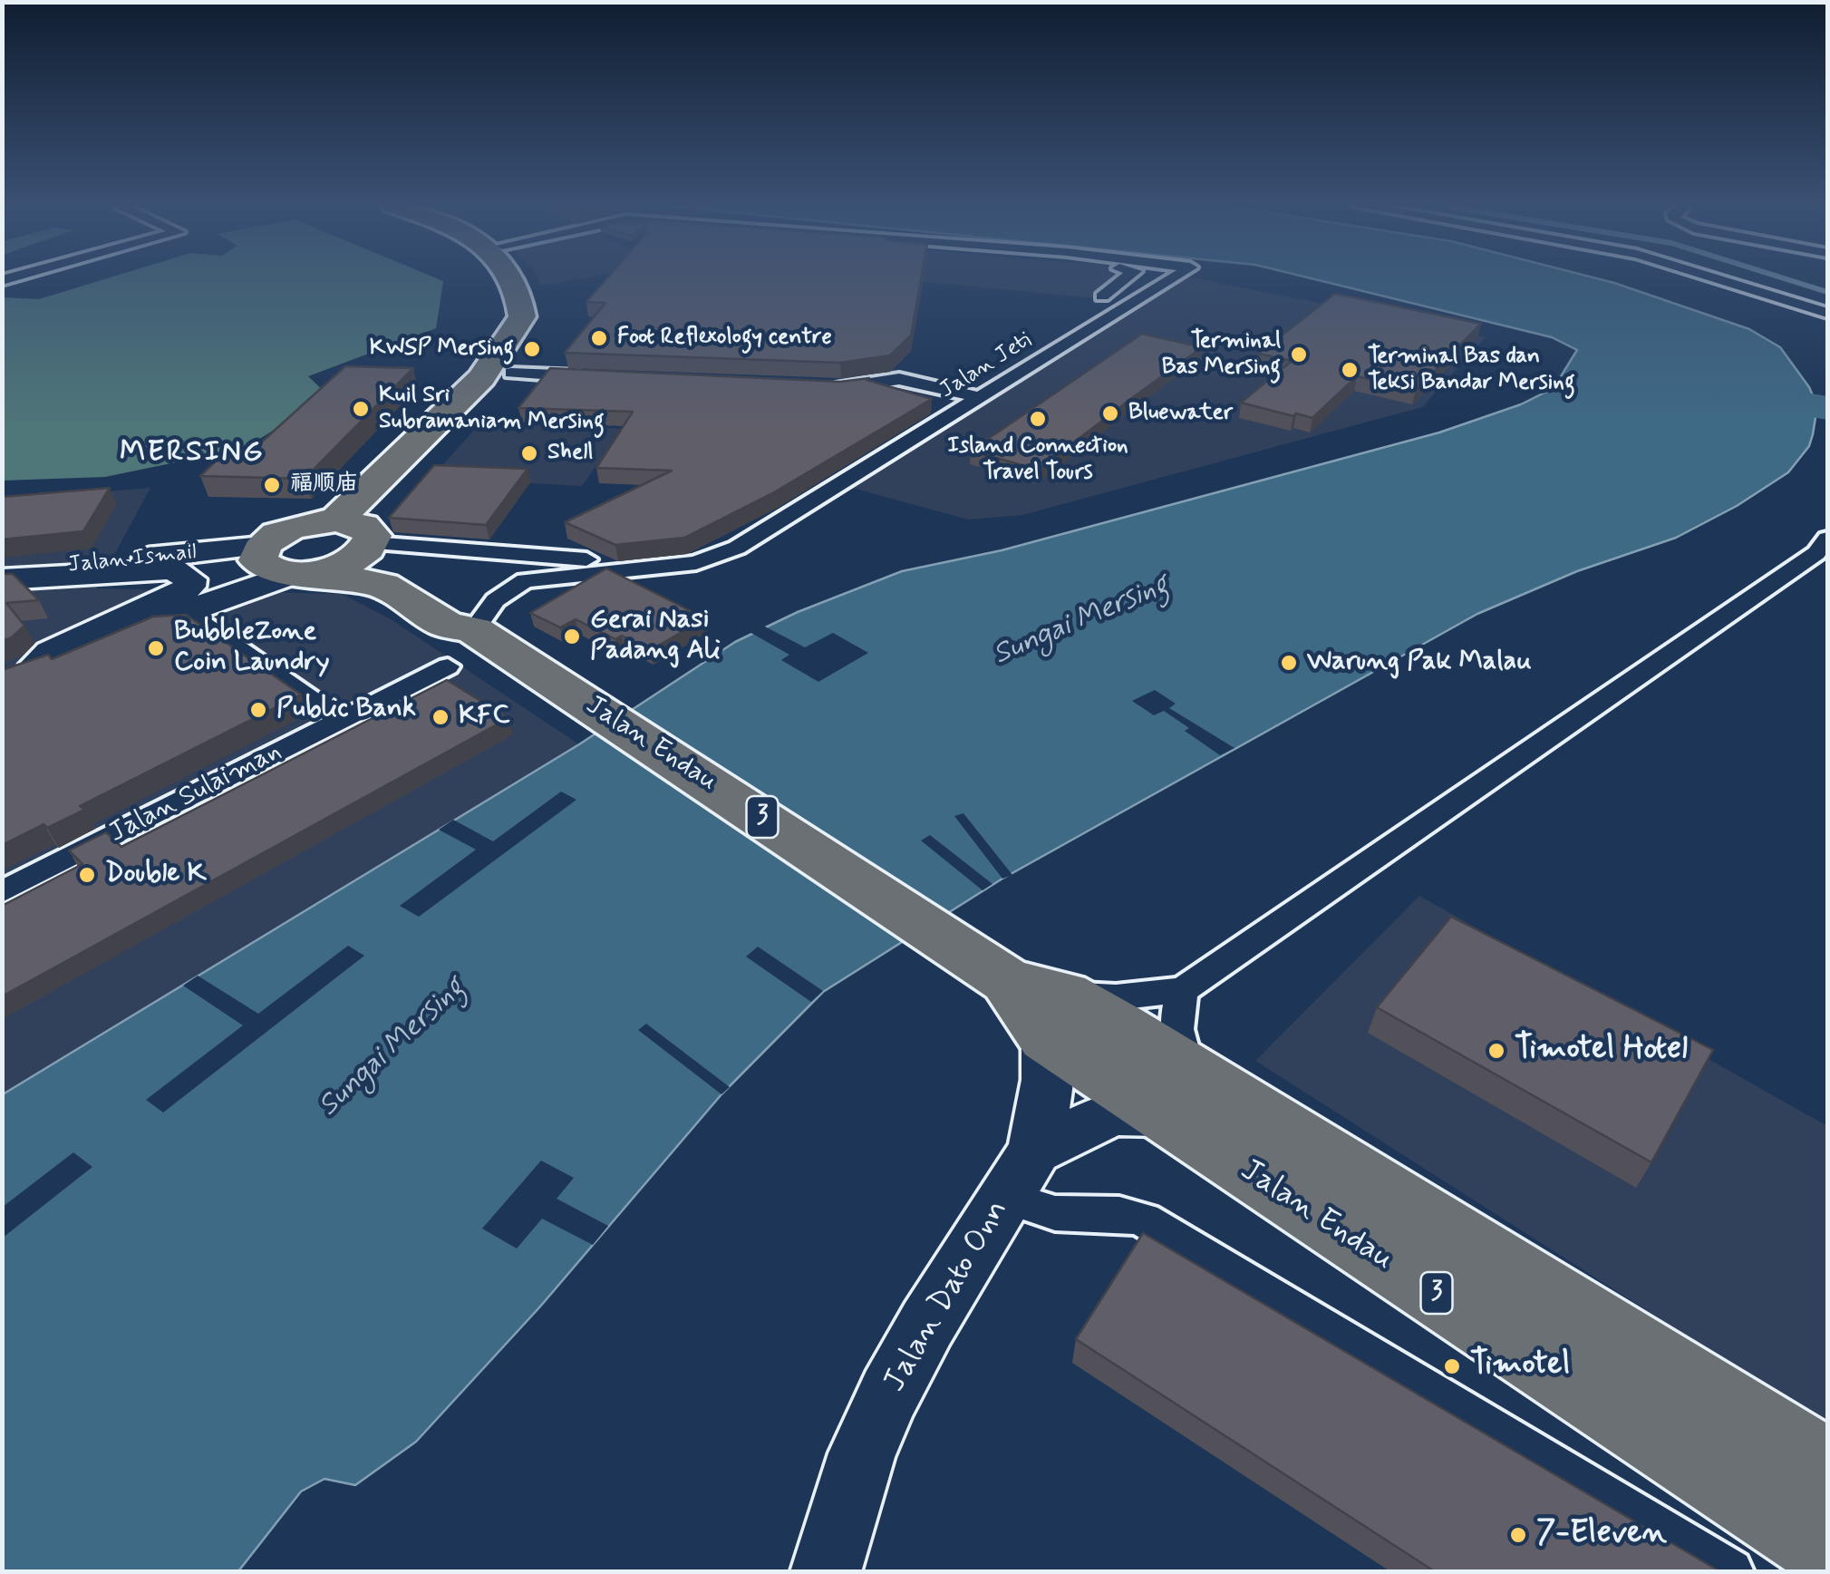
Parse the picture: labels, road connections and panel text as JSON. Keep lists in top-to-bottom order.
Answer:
{
  "streets": {
    "highway": ["Jalan Endau", "3"],
    "street": [
      "Jalan Jeti",
      "Jalan Ismail",
      "Jalan Sulaiman",
      "Jalan Dato Onn"
    ]
  },
  "crossings": [
    ["Jalan Ismail", "3"],
    ["Jalan Endau", "3"]
  ],
  "districts": ["MERSING"],
  "water": ["Sungai Mersing"],
  "places": [
    "Foot Reflexology centre",
    "KWSP Mersing",
    "Terminal Bas Mersing",
    "Terminal Bas dan Teksi Bandar Mersing",
    "Kuil Sri Subramaniam Mersing",
    "Bluewater",
    "Island Connection Travel Tours",
    "Shell",
    "福顺庙",
    "Gerai Nasi Padang Ali",
    "BubbleZone Coin Laundry",
    "Warung Pak Malau",
    "Public Bank",
    "KFC",
    "Double K",
    "Timotel Hotel",
    "Timotel",
    "7-Eleven"
  ]
}
